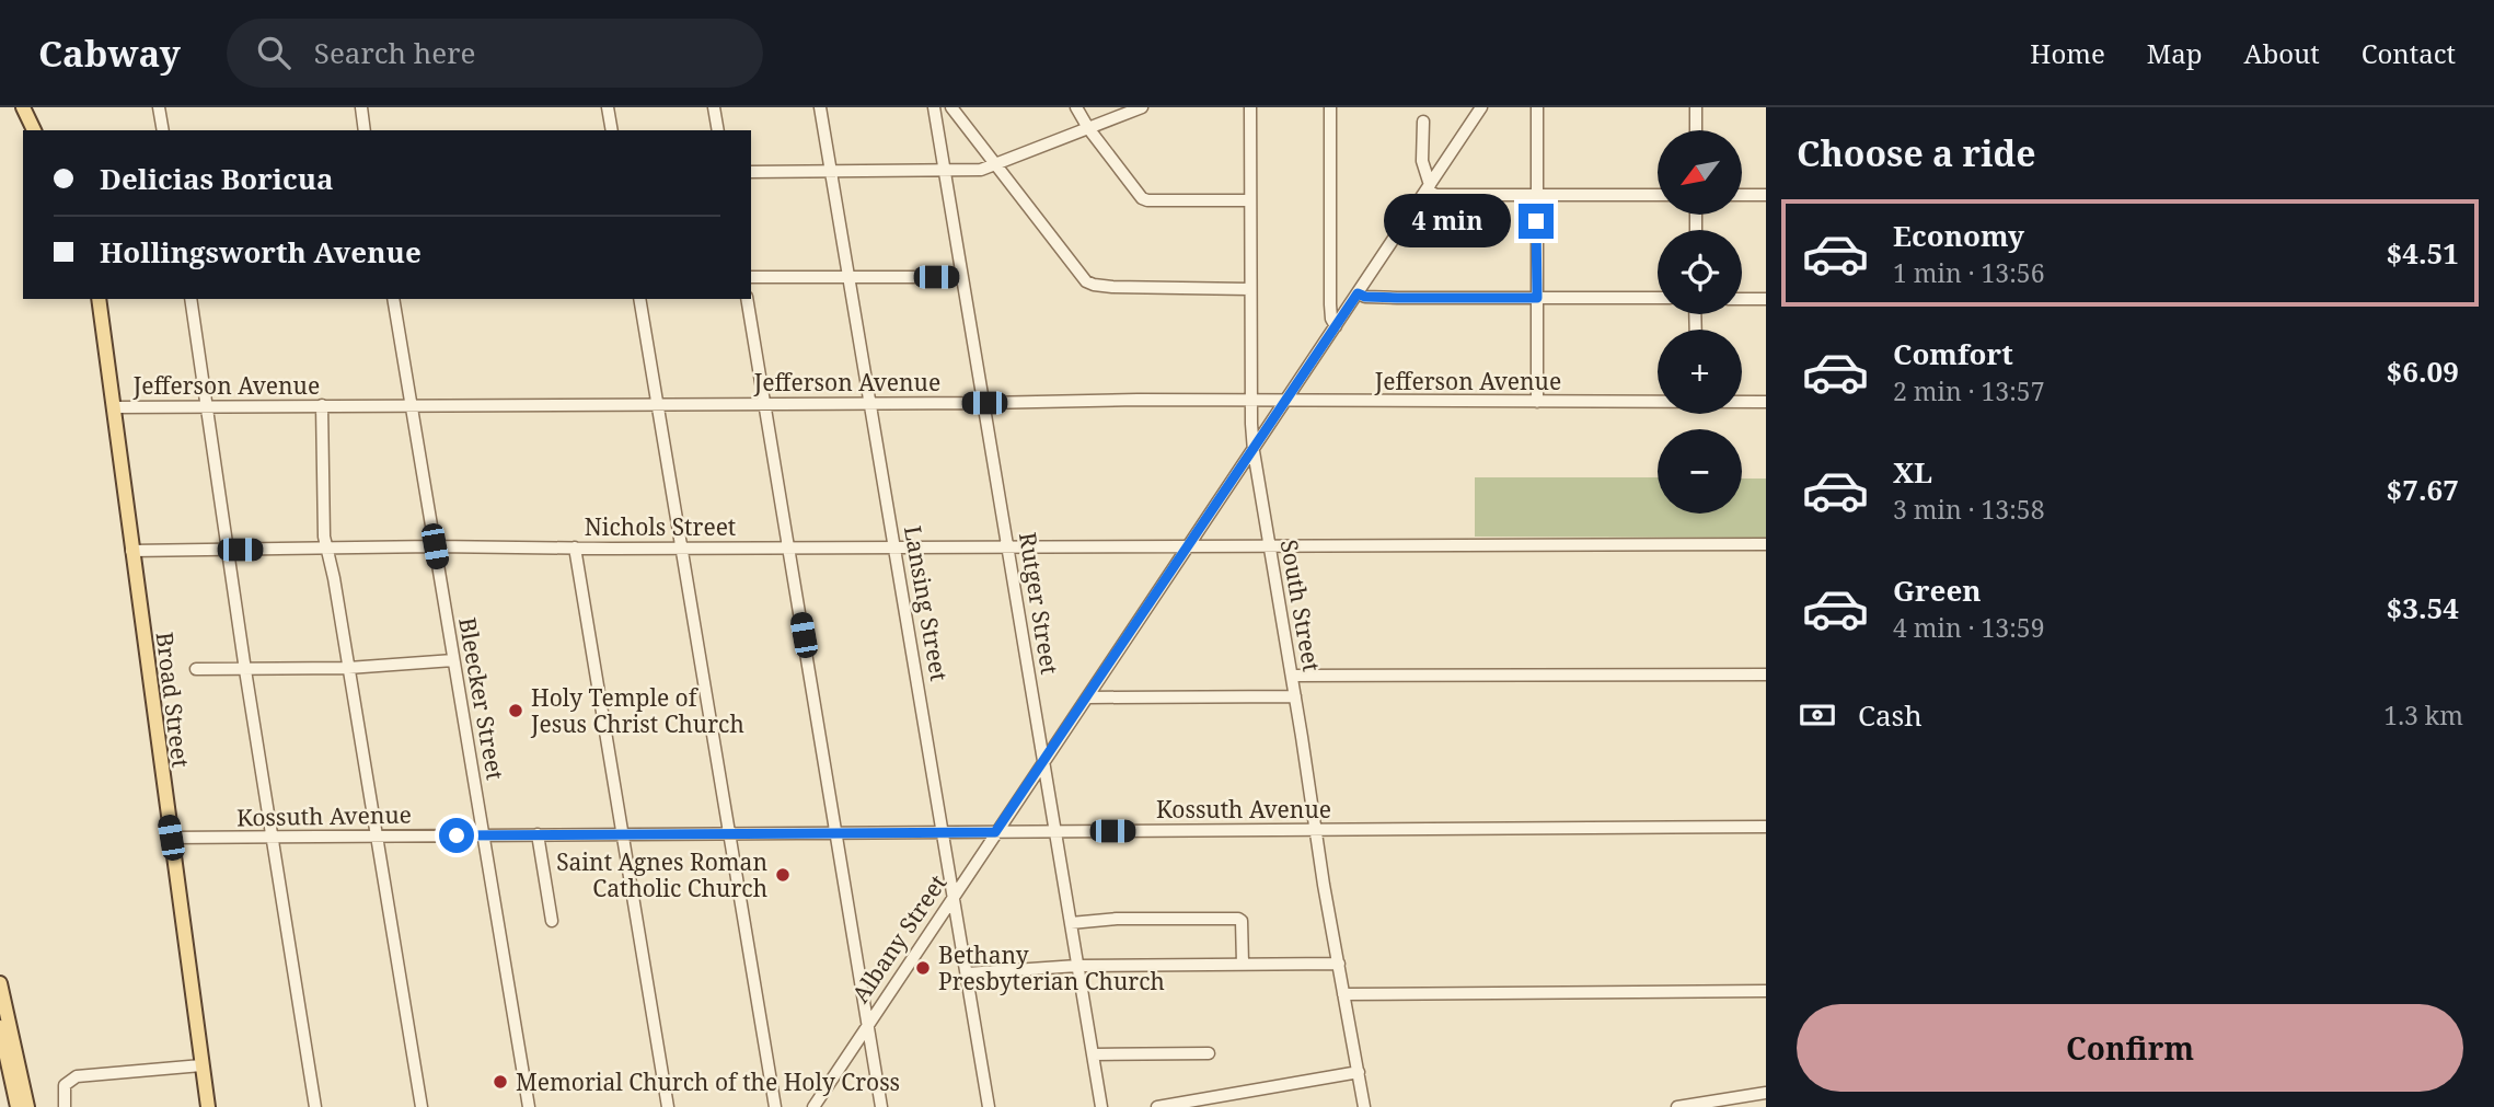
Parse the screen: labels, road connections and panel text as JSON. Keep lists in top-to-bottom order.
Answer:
{
  "streets": {
    "main road": ["Broad Street"],
    "street": [
      "Jefferson Avenue",
      "Nichols Street",
      "Lansing Street",
      "Rutger Street",
      "South Street",
      "Bleecker Street",
      "Kossuth Avenue",
      "Albany Street"
    ]
  },
  "crossings": [
    ["Jefferson Avenue", "Lansing Street"],
    ["Jefferson Avenue", "Rutger Street"],
    ["Jefferson Avenue", "South Street"],
    ["Jefferson Avenue", "Bleecker Street"],
    ["Jefferson Avenue", "Broad Street"],
    ["Jefferson Avenue", "Albany Street"],
    ["Nichols Street", "Lansing Street"],
    ["Nichols Street", "Rutger Street"],
    ["Nichols Street", "South Street"],
    ["Nichols Street", "Bleecker Street"],
    ["Nichols Street", "Broad Street"],
    ["Nichols Street", "Albany Street"],
    ["Lansing Street", "Kossuth Avenue"],
    ["Lansing Street", "Albany Street"],
    ["Rutger Street", "Kossuth Avenue"],
    ["Rutger Street", "Albany Street"],
    ["South Street", "Kossuth Avenue"],
    ["South Street", "Albany Street"],
    ["Bleecker Street", "Kossuth Avenue"],
    ["Broad Street", "Kossuth Avenue"],
    ["Kossuth Avenue", "Albany Street"]
  ],
  "places": [
    "Holy Temple of Jesus Christ Church",
    "Saint Agnes Roman Catholic Church",
    "Bethany Presbyterian Church",
    "Memorial Church of the Holy Cross"
  ],
  "north": "bottom left",
  "page": {
    "header": "Cabway",
    "search": "Search here",
    "nav": [
      "Home",
      "Map",
      "About",
      "Contact"
    ],
    "heading": "Choose a ride",
    "map_buttons": ["+", "−"],
    "banner": ["Delicias Boricua", "Hollingsworth Avenue"],
    "bubble": "4 min",
    "list": [
      {
        "name": "Economy",
        "note": "1 min · 13:56",
        "value": "$4.51"
      },
      {
        "name": "Comfort",
        "note": "2 min · 13:57",
        "value": "$6.09"
      },
      {
        "name": "XL",
        "note": "3 min · 13:58",
        "value": "$7.67"
      },
      {
        "name": "Green",
        "note": "4 min · 13:59",
        "value": "$3.54"
      }
    ],
    "pay": ["Cash", "1.3 km"],
    "buttons": "Confirm"
  }
}
